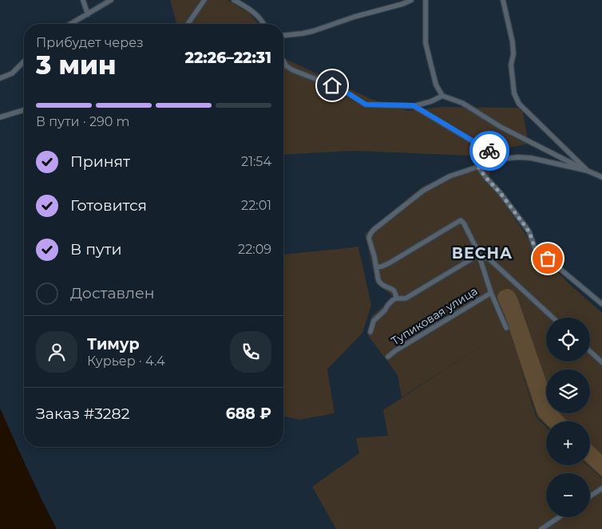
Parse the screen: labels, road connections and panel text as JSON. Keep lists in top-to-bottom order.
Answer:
{
  "streets": {
    "street": ["Тупиковая улица"]
  },
  "districts": ["ВЕСНА"],
  "page": {
    "heading": ["3 мин", "Прибудет через", "22:26–22:31"],
    "panel": [
      "Тимур",
      "Курьер · 4.4",
      "Заказ #3282",
      "688 ₽"
    ],
    "bar": "В пути · 290 m",
    "list": [
      ["Принят", "21:54"],
      ["Готовится", "22:01"],
      ["В пути", "22:09"],
      "Доставлен"
    ],
    "map_buttons": ["+", "−"]
  }
}
